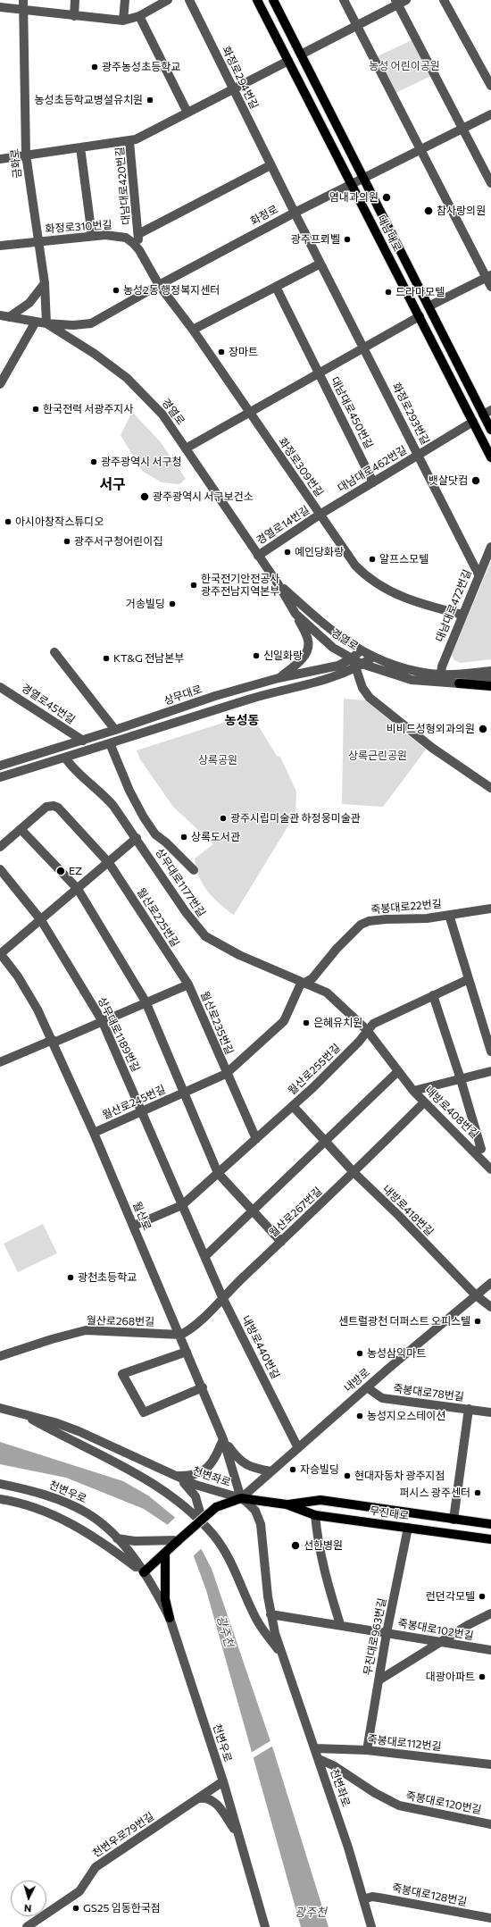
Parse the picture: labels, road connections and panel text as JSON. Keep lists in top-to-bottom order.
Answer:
{
  "streets": {
    "main road": ["대남대로", "무진대로"],
    "street": [
      "화정로294번길",
      "금화로",
      "대남대로420번길",
      "화정로",
      "화정로310번길",
      "경열로",
      "대남대로450번길",
      "화정로293번길",
      "화정로309번길",
      "대남대로462번길",
      "경열로14번길",
      "대남대로472번길",
      "상무대로",
      "경열로45번길",
      "상무대로1177번길",
      "죽봉대로22번길",
      "월산로225번길",
      "월산로235번길",
      "상무대로1189번길",
      "월산로255번길",
      "월산로245번길",
      "내방로408번길",
      "내방로418번길",
      "월산로267번길",
      "월산로",
      "월산로268번길",
      "내방로440번길",
      "내방로",
      "죽봉대로78번길",
      "천변좌로",
      "천변우로",
      "죽봉대로102번길",
      "무진대로963번길",
      "죽봉대로112번길",
      "죽봉대로120번길",
      "천변우로79번길",
      "죽봉대로128번길"
    ]
  },
  "crossings": [
    ["화정로294번길", "대남대로420번길"],
    ["화정로294번길", "화정로"],
    ["화정로294번길", "화정로293번길"],
    ["금화로", "화정로"],
    ["금화로", "화정로310번길"],
    ["금화로", "경열로"],
    ["대남대로420번길", "화정로310번길"],
    ["대남대로420번길", "대남대로"],
    ["화정로", "화정로310번길"],
    ["화정로", "대남대로"],
    ["화정로", "경열로"],
    ["화정로", "화정로293번길"],
    ["화정로", "화정로309번길"],
    ["화정로310번길", "화정로309번길"],
    ["대남대로", "대남대로450번길"],
    ["대남대로", "대남대로462번길"],
    ["경열로", "대남대로450번길"],
    ["경열로", "경열로14번길"],
    ["경열로", "상무대로"],
    ["대남대로450번길", "화정로293번길"],
    ["대남대로450번길", "화정로309번길"],
    ["대남대로450번길", "대남대로462번길"],
    ["화정로293번길", "대남대로462번길"],
    ["화정로293번길", "대남대로472번길"],
    ["화정로309번길", "대남대로462번길"],
    ["화정로309번길", "경열로14번길"],
    ["화정로309번길", "대남대로472번길"],
    ["대남대로462번길", "경열로14번길"],
    ["상무대로", "경열로45번길"],
    ["상무대로1177번길", "죽봉대로22번길"],
    ["상무대로1177번길", "월산로245번길"],
    ["상무대로1177번길", "내방로408번길"],
    ["죽봉대로22번길", "월산로255번길"],
    ["죽봉대로22번길", "월산로245번길"],
    ["죽봉대로22번길", "내방로408번길"],
    ["월산로225번길", "월산로235번길"],
    ["월산로235번길", "상무대로1189번길"],
    ["월산로235번길", "월산로245번길"],
    ["월산로235번길", "월산로"],
    ["상무대로1189번길", "월산로255번길"],
    ["상무대로1189번길", "월산로245번길"],
    ["상무대로1189번길", "내방로440번길"],
    ["월산로255번길", "내방로408번길"],
    ["월산로255번길", "내방로418번길"],
    ["월산로255번길", "월산로"],
    ["월산로255번길", "내방로440번길"],
    ["월산로245번길", "내방로408번길"],
    ["월산로245번길", "월산로"],
    ["내방로408번길", "월산로267번길"],
    ["내방로418번길", "월산로267번길"],
    ["내방로418번길", "내방로"],
    ["월산로267번길", "월산로"],
    ["월산로267번길", "월산로268번길"],
    ["월산로267번길", "내방로440번길"],
    ["월산로", "월산로268번길"],
    ["월산로", "내방로"],
    ["월산로", "천변좌로"],
    ["월산로", "무진대로"],
    ["내방로440번길", "내방로"],
    ["내방로", "죽봉대로78번길"],
    ["내방로", "천변좌로"],
    ["내방로", "무진대로"],
    ["천변좌로", "무진대로"],
    ["천변좌로", "죽봉대로102번길"],
    ["천변좌로", "죽봉대로112번길"],
    ["천변좌로", "죽봉대로120번길"],
    ["천변좌로", "죽봉대로128번길"],
    ["천변우로", "천변우로79번길"],
    ["무진대로", "무진대로963번길"],
    ["죽봉대로102번길", "무진대로963번길"],
    ["무진대로963번길", "죽봉대로112번길"]
  ],
  "districts": ["서구", "농성동"],
  "water": ["광주천"],
  "parks": ["농성 어린이공원", "상록근린공원", "상록공원"],
  "places": [
    "광주농성초등학교",
    "농성초등학교병설유치원",
    "염내과의원",
    "참사랑의원",
    "광주프뢰벨",
    "농성2동 행정복지센터",
    "드라마모텔",
    "장마트",
    "한국전력 서광주지사",
    "광주광역시 서구청",
    "뱃살닷컴",
    "광주광역시 서구보건소",
    "아시아창작스튜디오",
    "광주서구청어린이집",
    "예인당화랑",
    "알프스모텔",
    "한국전기안전공사 광주전남지역본부",
    "거송빌딩",
    "신일화랑",
    "KT&G 전남본부",
    "비비드성형외과의원",
    "광주시립미술관 하정웅미술관",
    "상록도서관",
    "EZ",
    "은혜유치원",
    "광천초등학교",
    "센트럴광천 더퍼스트 오피스텔",
    "농성삼익마트",
    "농성지오스테이션",
    "자승빌딩",
    "현대자동차 광주지점",
    "퍼시스 광주센터",
    "선한병원",
    "런던각모텔",
    "대광아파트",
    "GS25 임동한국점"
  ],
  "north": "bottom"
}
